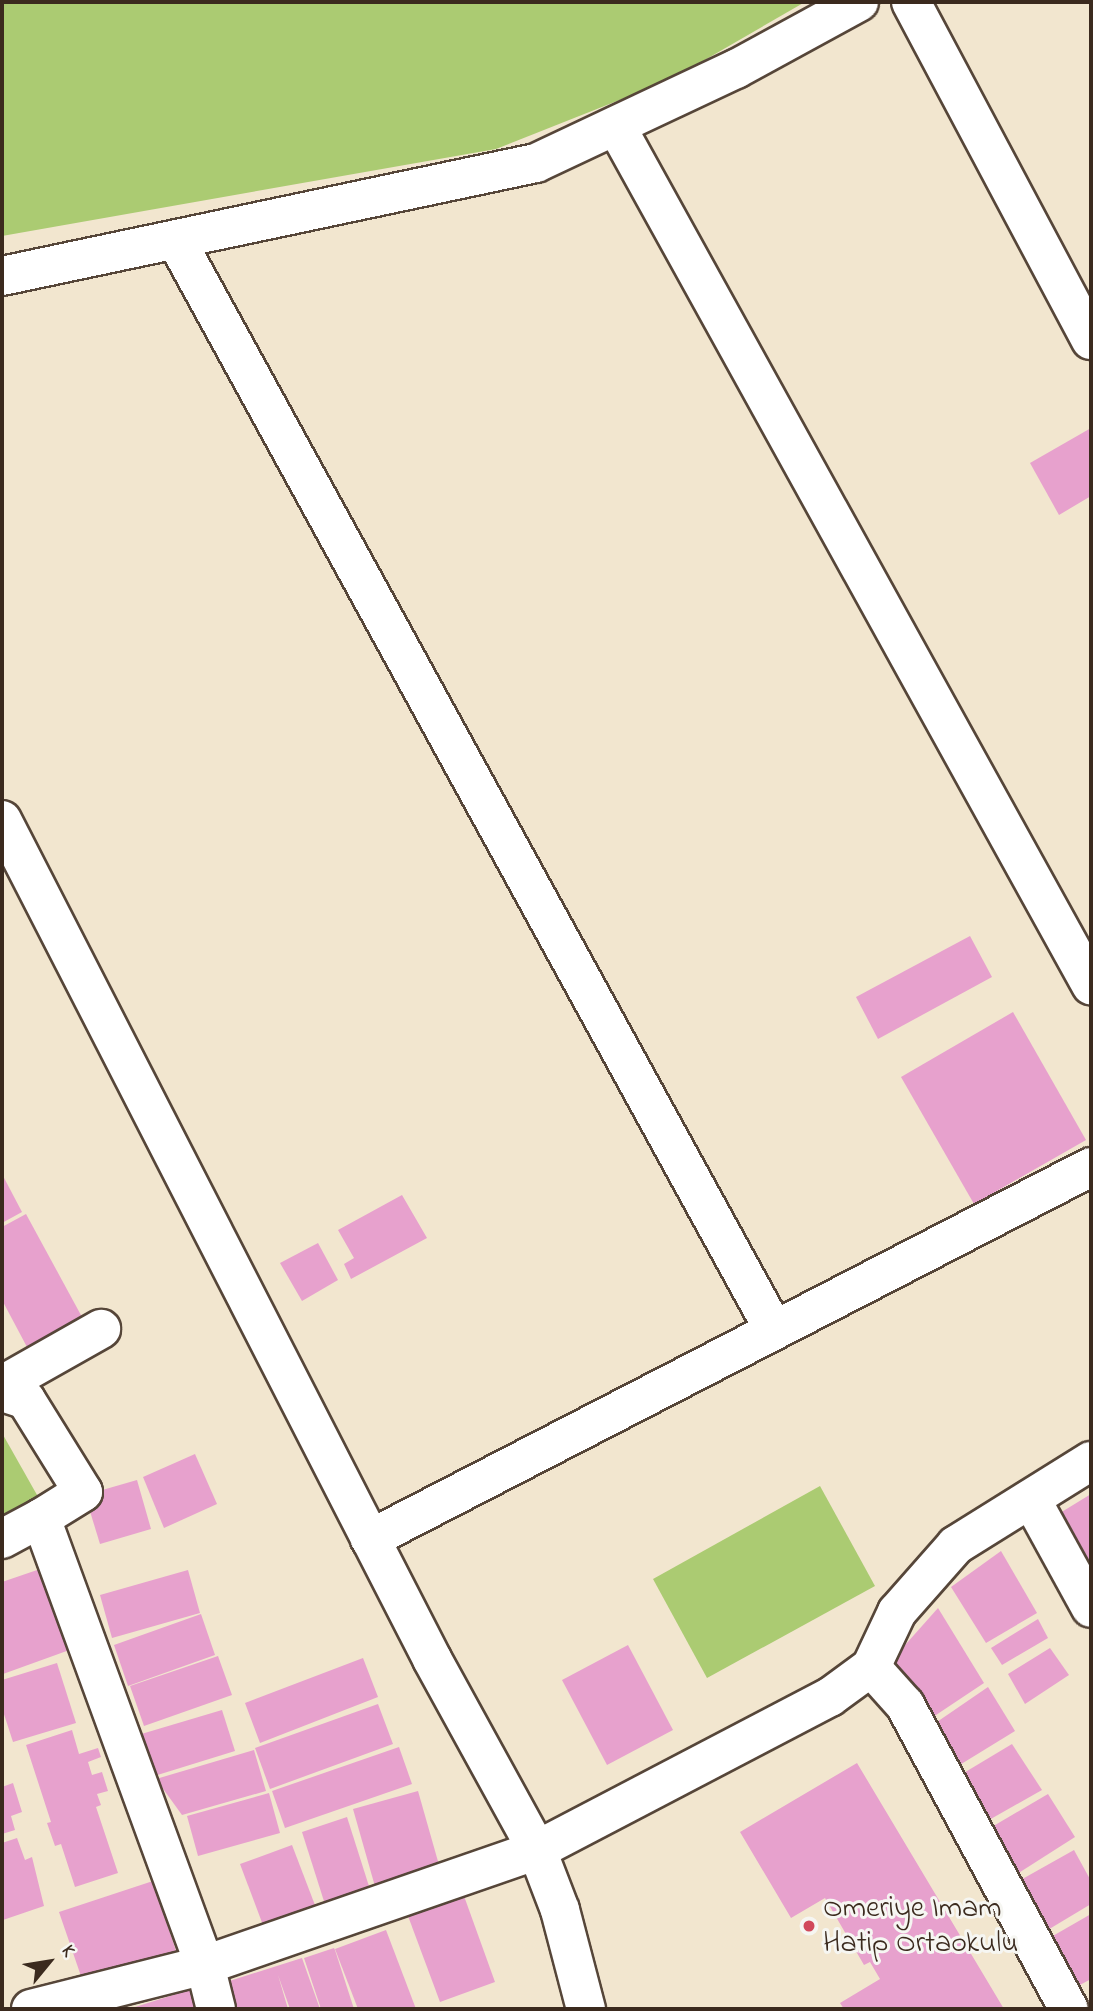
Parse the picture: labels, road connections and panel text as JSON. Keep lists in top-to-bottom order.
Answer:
{
  "places": ["Omeriye Imam Hatip Ortaokulu"],
  "north": "top right"
}
